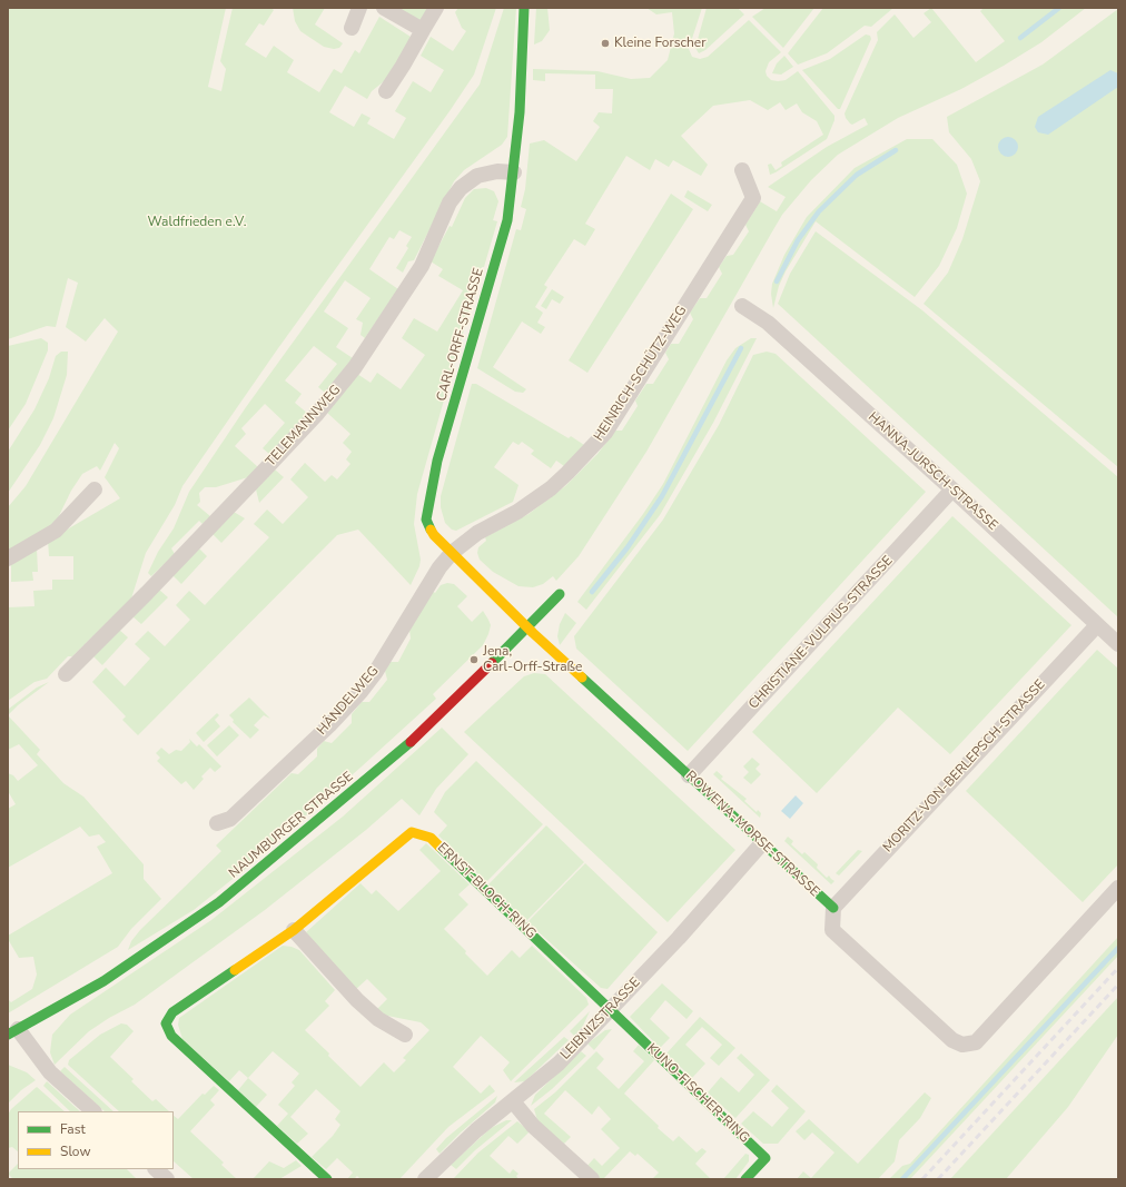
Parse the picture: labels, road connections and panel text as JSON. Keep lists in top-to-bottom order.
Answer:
{
  "streets": {
    "street": [
      "CARL-ORFF-STRASSE",
      "HEINRICH-SCHÜTZ-WEG",
      "TELEMANNWEG",
      "HANNA-JURSCH-STRASSE",
      "CHRISTIANE-VULPIUS-STRASSE",
      "HÄNDELWEG",
      "MORITZ-VON-BERLEPSCH-STRASSE",
      "NAUMBURGER STRASSE",
      "ROWENA-MORSE-STRASSE",
      "ERNST-BLOCH-RING",
      "LEIBNIZSTRASSE",
      "KUNO-FISCHER-RING"
    ]
  },
  "crossings": [
    ["CARL-ORFF-STRASSE", "HEINRICH-SCHÜTZ-WEG"],
    ["CARL-ORFF-STRASSE", "TELEMANNWEG"],
    ["CARL-ORFF-STRASSE", "HÄNDELWEG"],
    ["CARL-ORFF-STRASSE", "NAUMBURGER STRASSE"],
    ["CARL-ORFF-STRASSE", "ROWENA-MORSE-STRASSE"],
    ["HEINRICH-SCHÜTZ-WEG", "HÄNDELWEG"],
    ["HANNA-JURSCH-STRASSE", "CHRISTIANE-VULPIUS-STRASSE"],
    ["HANNA-JURSCH-STRASSE", "MORITZ-VON-BERLEPSCH-STRASSE"],
    ["CHRISTIANE-VULPIUS-STRASSE", "ROWENA-MORSE-STRASSE"],
    ["MORITZ-VON-BERLEPSCH-STRASSE", "ROWENA-MORSE-STRASSE"],
    ["NAUMBURGER STRASSE", "ROWENA-MORSE-STRASSE"],
    ["ROWENA-MORSE-STRASSE", "LEIBNIZSTRASSE"],
    ["ERNST-BLOCH-RING", "LEIBNIZSTRASSE"],
    ["ERNST-BLOCH-RING", "KUNO-FISCHER-RING"],
    ["LEIBNIZSTRASSE", "KUNO-FISCHER-RING"]
  ],
  "parks": ["Waldfrieden e.V."],
  "places": ["Kleine Forscher", "Jena, Carl-Orff-Straße"],
  "legend": ["Fast", "Slow"]
}
